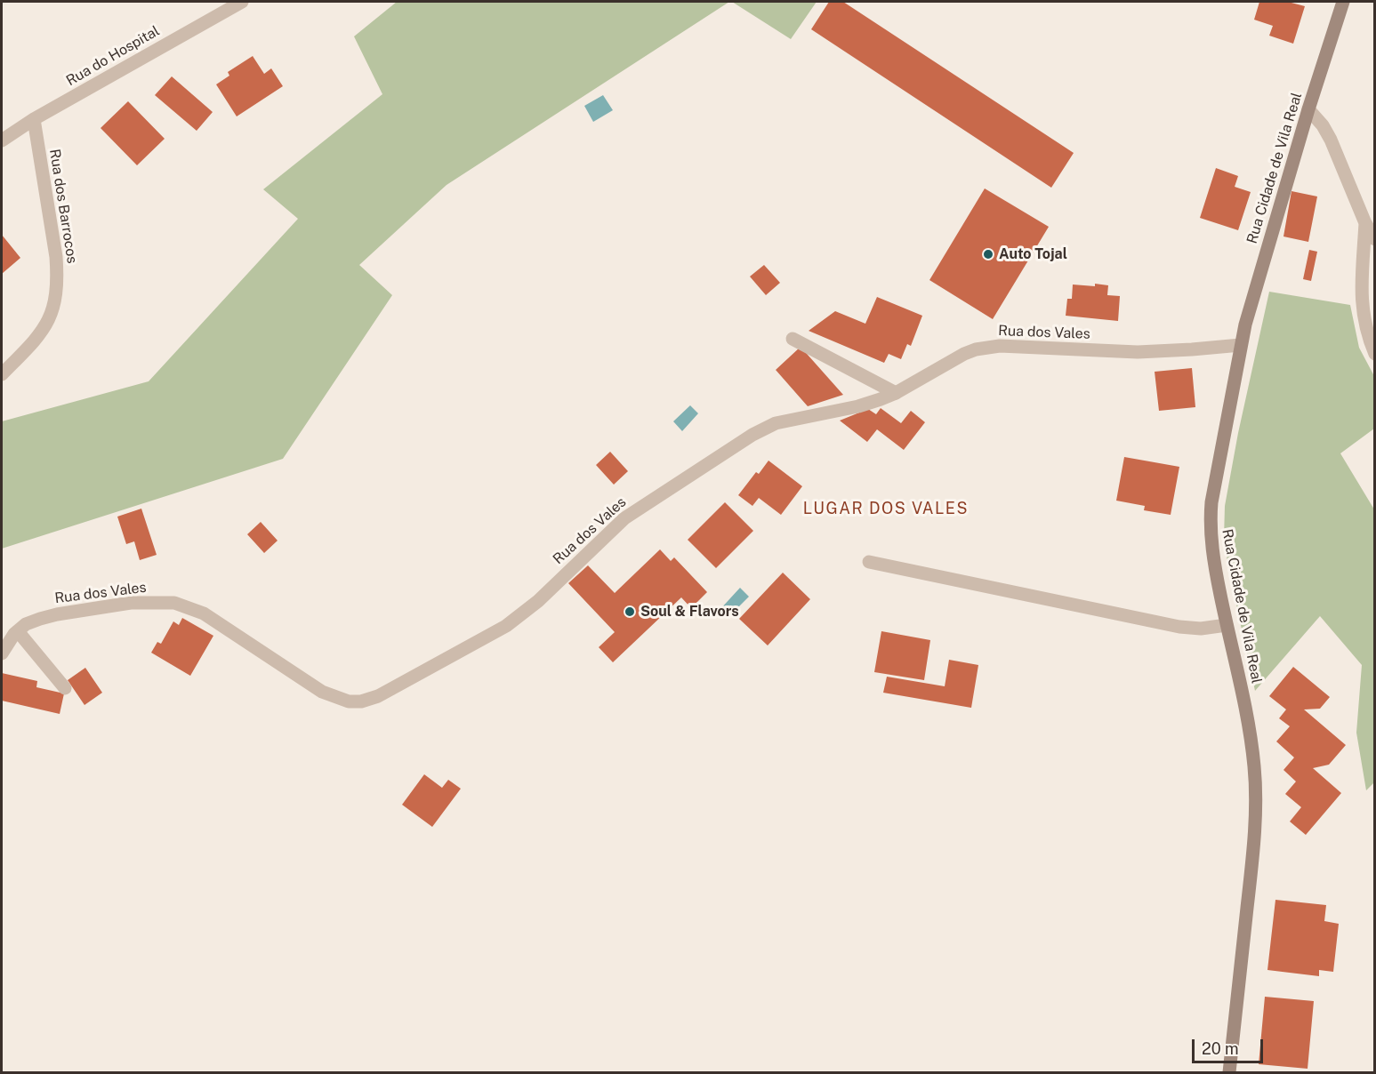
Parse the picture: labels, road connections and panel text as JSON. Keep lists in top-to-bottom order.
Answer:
{
  "streets": {
    "street": [
      "Rua do Hospital",
      "Rua Cidade de Vila Real",
      "Rua dos Barrocos",
      "Rua dos Vales"
    ]
  },
  "crossings": [
    ["Rua do Hospital", "Rua dos Barrocos"],
    ["Rua Cidade de Vila Real", "Rua dos Vales"]
  ],
  "districts": ["LUGAR DOS VALES"],
  "places": ["Auto Tojal", "Soul & Flavors"],
  "scale_bar": "20 m"
}
